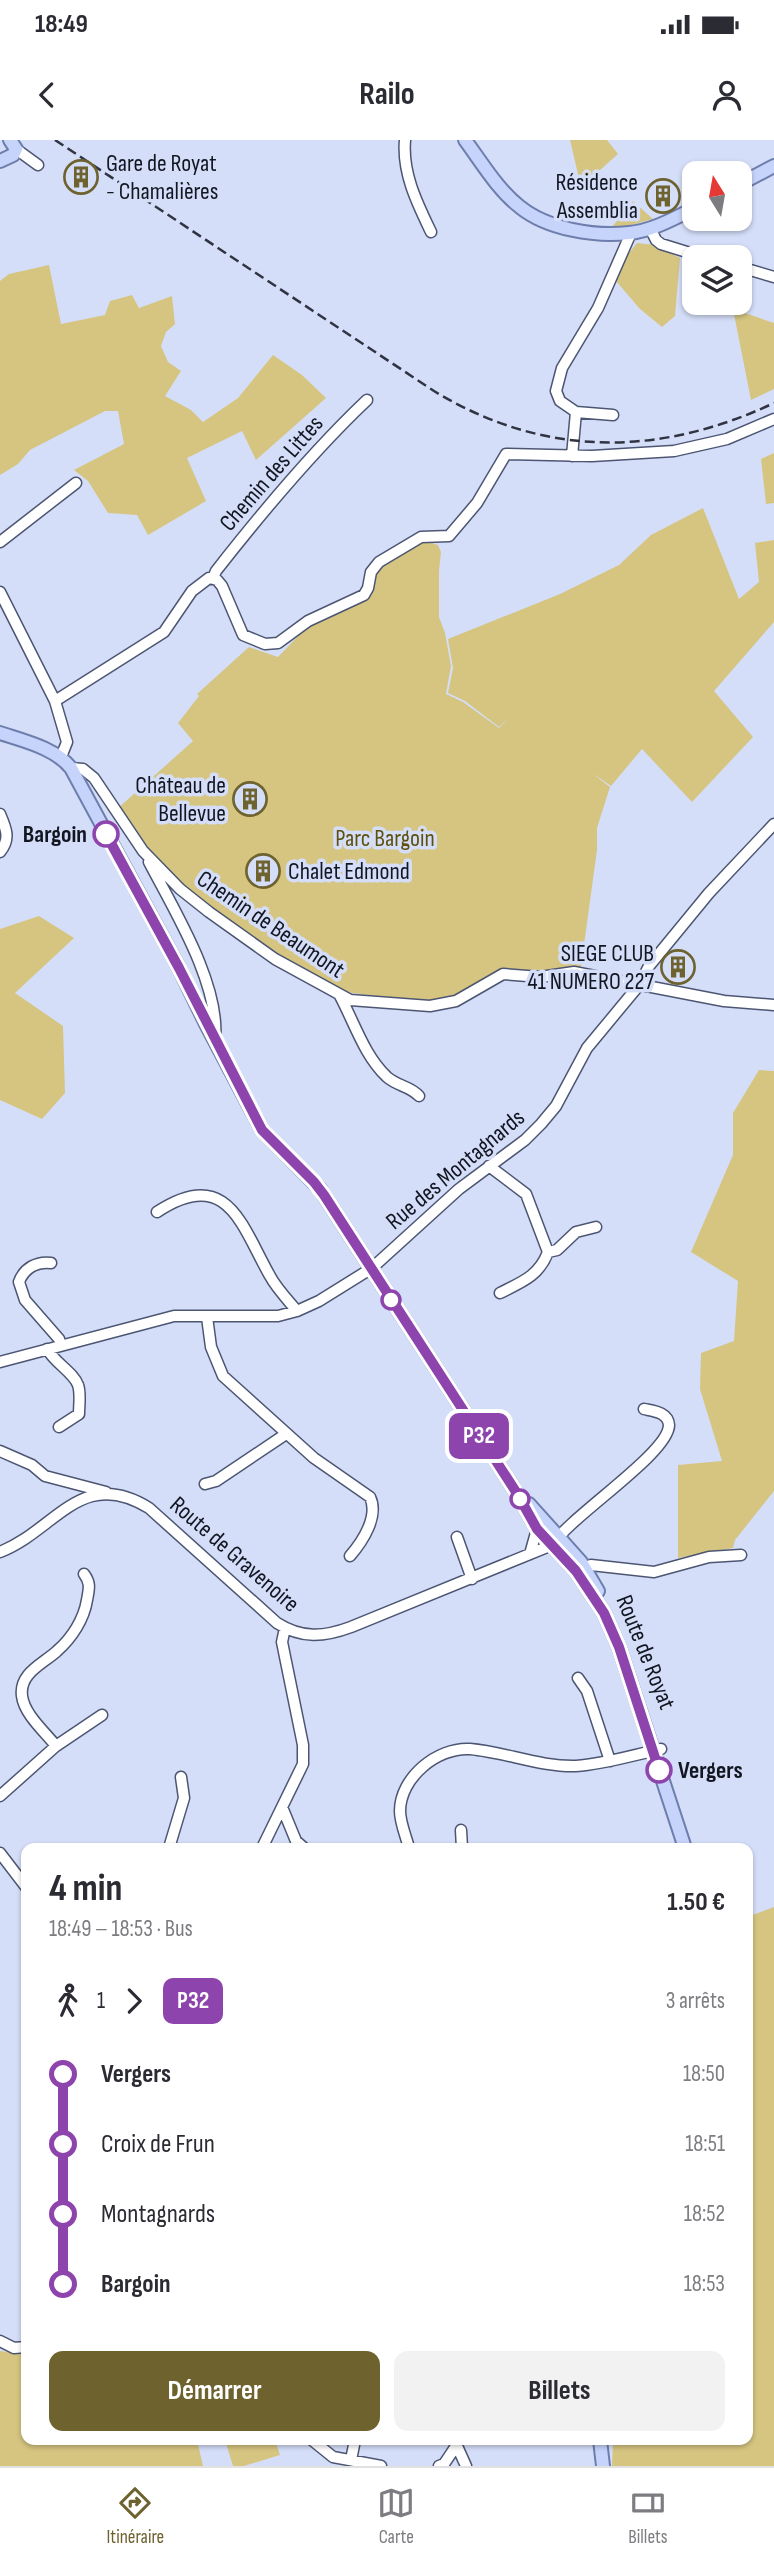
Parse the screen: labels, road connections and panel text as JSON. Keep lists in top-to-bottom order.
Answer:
{
  "streets": {
    "main road": ["Route de Royat"],
    "street": [
      "Chemin des Littes",
      "Chemin de Beaumont",
      "Rue des Montagnards",
      "Route de Gravenoire"
    ]
  },
  "crossings": [
    ["Chemin de Beaumont", "Rue des Montagnards"],
    ["Route de Gravenoire", "Route de Royat"]
  ],
  "parks": ["Parc Bargoin"],
  "places": {
    "building": [
      "Gare de Royat - Chamalières",
      "Résidence Assemblia",
      "Château de Bellevue",
      "Chalet Edmond",
      "SIEGE CLUB 41 NUMERO 227"
    ],
    "other": ["Bargoin", "Vergers"]
  },
  "lines": ["bus line P32"],
  "north": "top",
  "page": {
    "status": "18:49",
    "header": "Railo",
    "on_map": "P32",
    "heading": ["4 min", "18:49 – 18:53 · Bus", "1.50 €"],
    "legs": ["1", "P32", "3 arrêts"],
    "list": [
      {
        "name": "Vergers",
        "value": "18:50"
      },
      {
        "name": "Croix de Frun",
        "value": "18:51"
      },
      {
        "name": "Montagnards",
        "value": "18:52"
      },
      {
        "name": "Bargoin",
        "value": "18:53"
      }
    ],
    "buttons": ["Démarrer", "Billets"],
    "tabs": ["Itinéraire", "Carte", "Billets"]
  }
}
